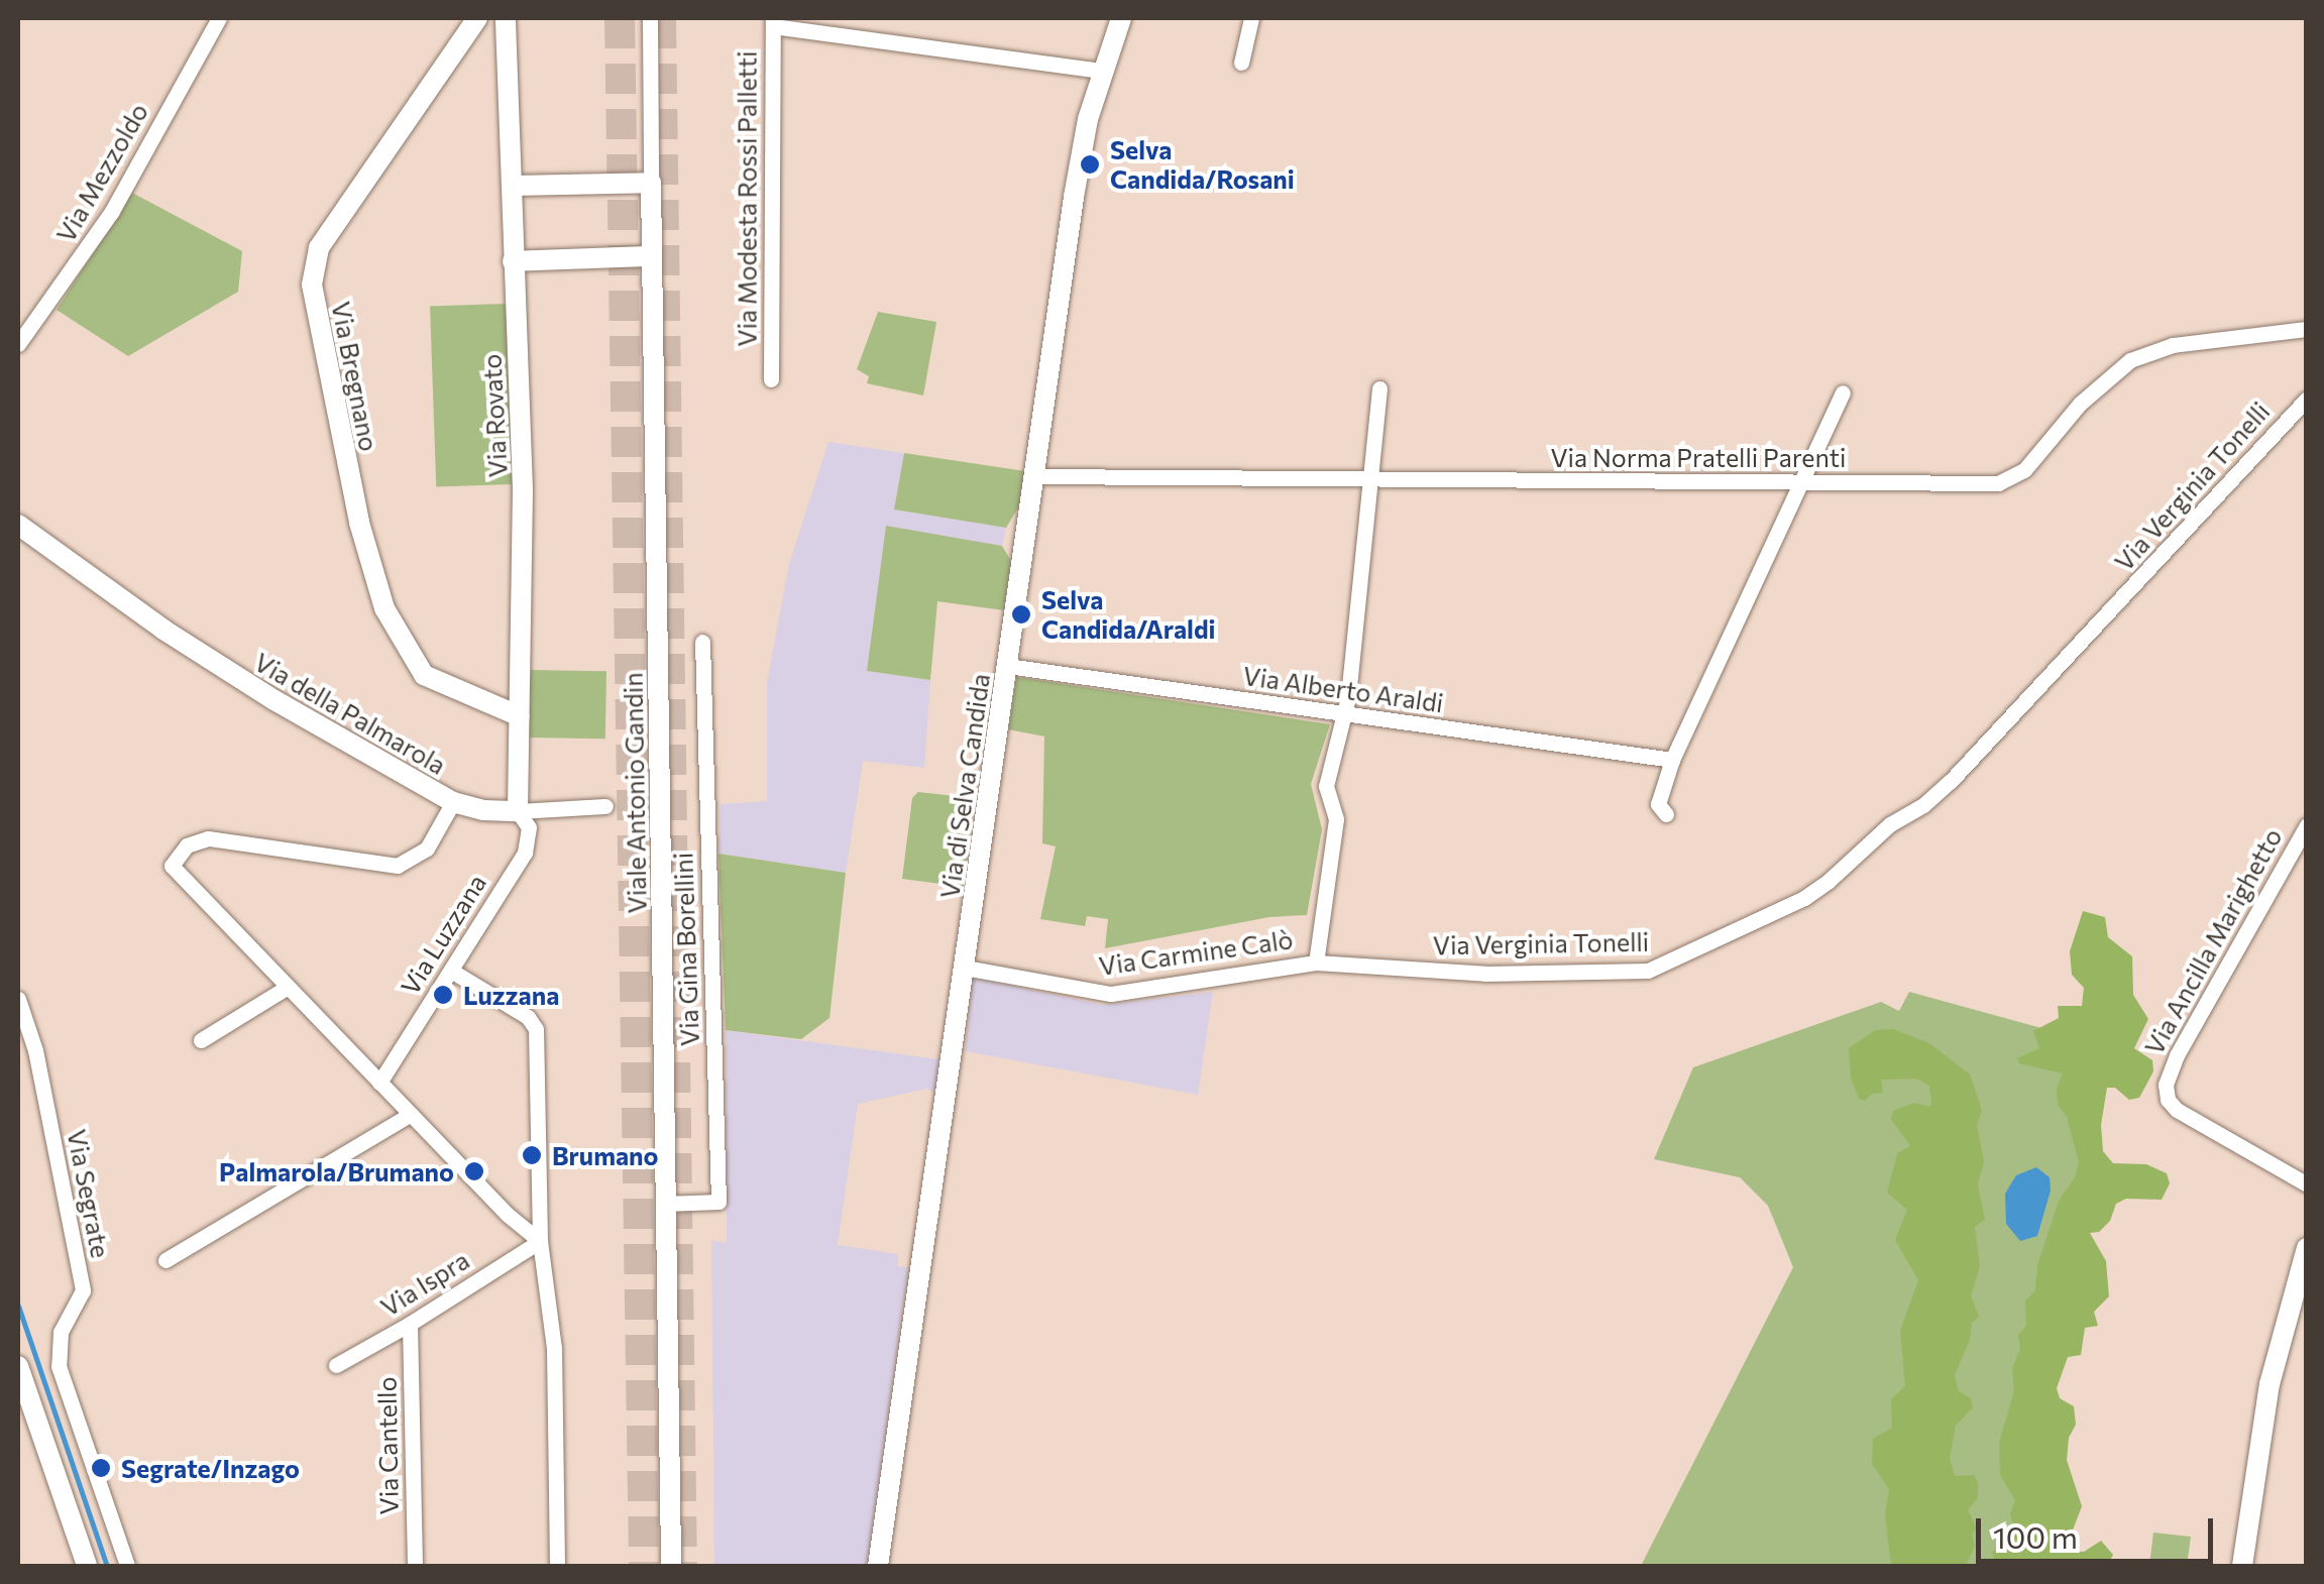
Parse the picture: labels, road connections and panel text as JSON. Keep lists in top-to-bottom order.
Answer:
{
  "streets": {
    "street": [
      "Via Mezzoldo",
      "Via Modesta Rossi Palletti",
      "Via Bregnano",
      "Via Rovato",
      "Via Norma Pratelli Parenti",
      "Via Verginia Tonelli",
      "Via Alberto Araldi",
      "Via della Palmarola",
      "Via di Selva Candida",
      "Viale Antonio Gandin",
      "Via Luzzana",
      "Via Ancilla Marighetto",
      "Via Gina Borellini",
      "Via Carmine Calò",
      "Via Segrate",
      "Via Ispra",
      "Via Cantello"
    ]
  },
  "crossings": [
    ["Via Bregnano", "Via Rovato"],
    ["Via Rovato", "Via Luzzana"],
    ["Via Norma Pratelli Parenti", "Via di Selva Candida"],
    ["Via Verginia Tonelli", "Via Carmine Calò"],
    ["Via Alberto Araldi", "Via di Selva Candida"],
    ["Via della Palmarola", "Via Luzzana"],
    ["Via della Palmarola", "Via Ispra"],
    ["Via di Selva Candida", "Via Carmine Calò"],
    ["Viale Antonio Gandin", "Via Gina Borellini"],
    ["Via Ispra", "Via Cantello"]
  ],
  "places": [
    "Selva Candida/Rosani",
    "Selva Candida/Araldi",
    "Luzzana",
    "Brumano",
    "Palmarola/Brumano",
    "Segrate/Inzago"
  ],
  "scale_bar": "100 m"
}
